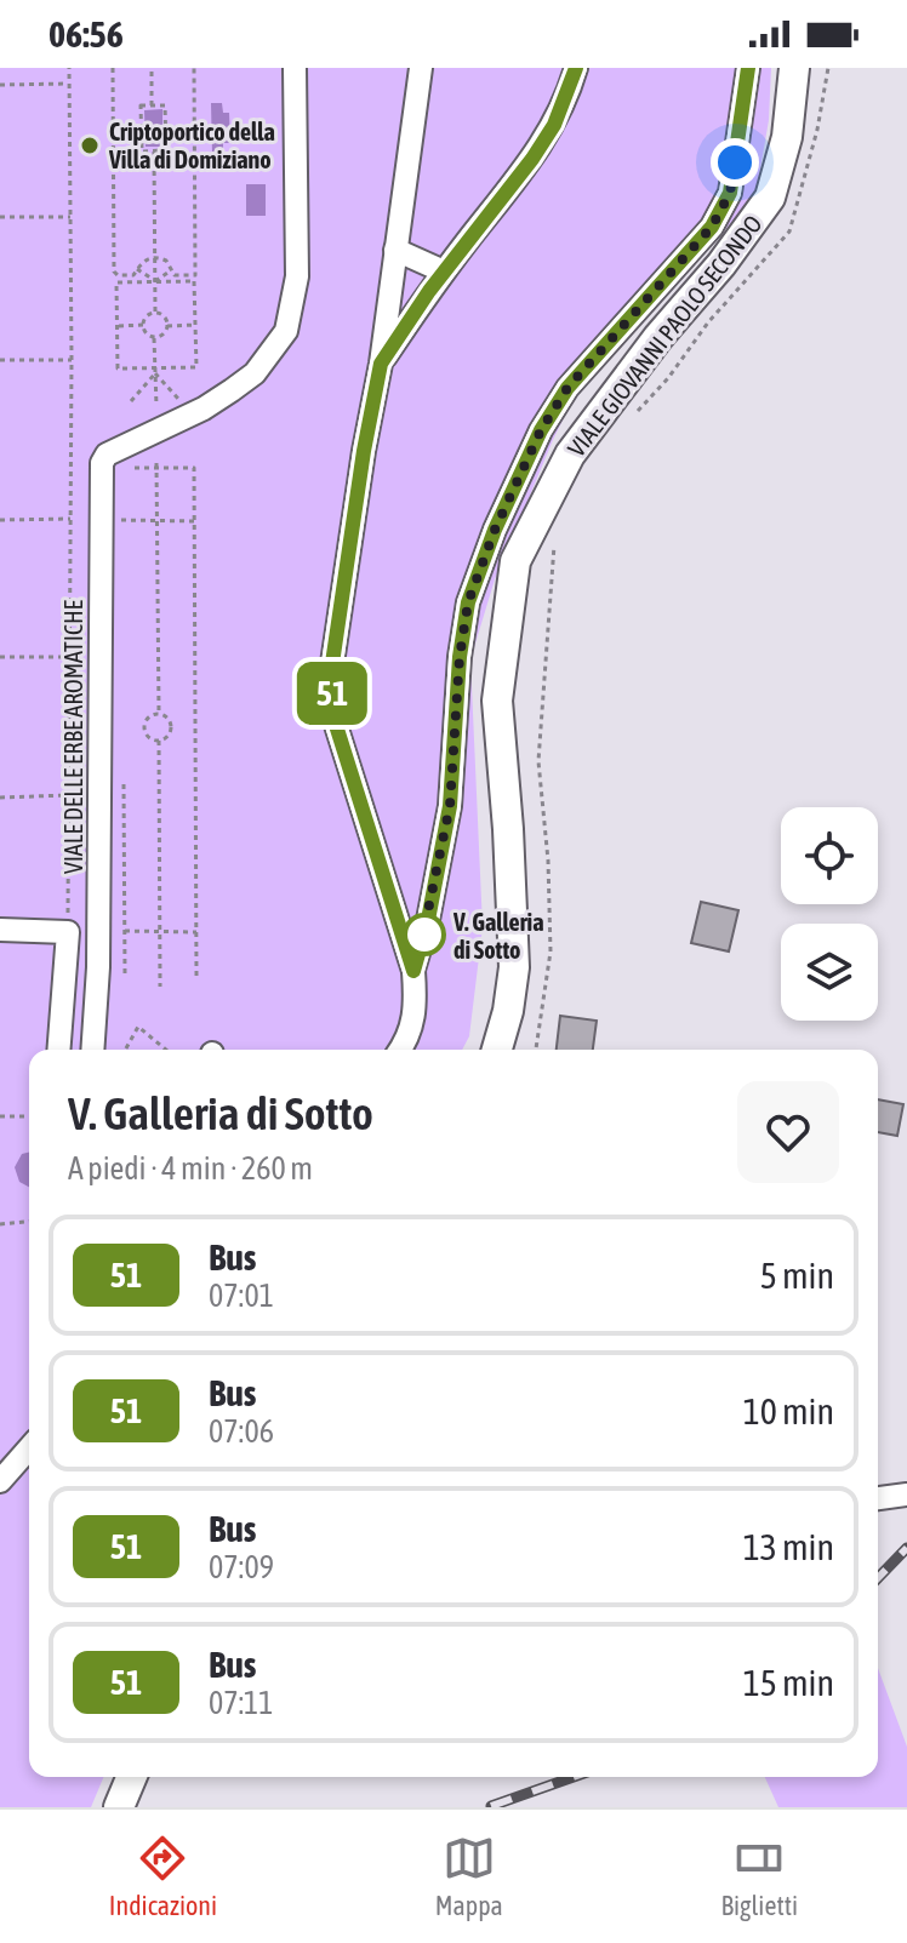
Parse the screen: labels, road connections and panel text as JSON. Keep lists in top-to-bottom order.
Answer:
{
  "streets": {
    "main road": ["VIALE GIOVANNI PAOLO SECONDO"],
    "street": ["VIALE DELLE ERBE AROMATICHE"]
  },
  "places": ["Criptoportico della Villa di Domiziano", "V. Galleria di Sotto"],
  "lines": ["bus line 51"],
  "page": {
    "status": "06:56",
    "on_map": "51",
    "heading": ["V. Galleria di Sotto", "A piedi · 4 min · 260 m"],
    "list": [
      {
        "mark": "51",
        "name": "Bus",
        "note": "07:01",
        "value": "5 min"
      },
      {
        "mark": "51",
        "name": "Bus",
        "note": "07:06",
        "value": "10 min"
      },
      {
        "mark": "51",
        "name": "Bus",
        "note": "07:09",
        "value": "13 min"
      },
      {
        "mark": "51",
        "name": "Bus",
        "note": "07:11",
        "value": "15 min"
      }
    ],
    "tabs": ["Indicazioni", "Mappa", "Biglietti"]
  }
}
